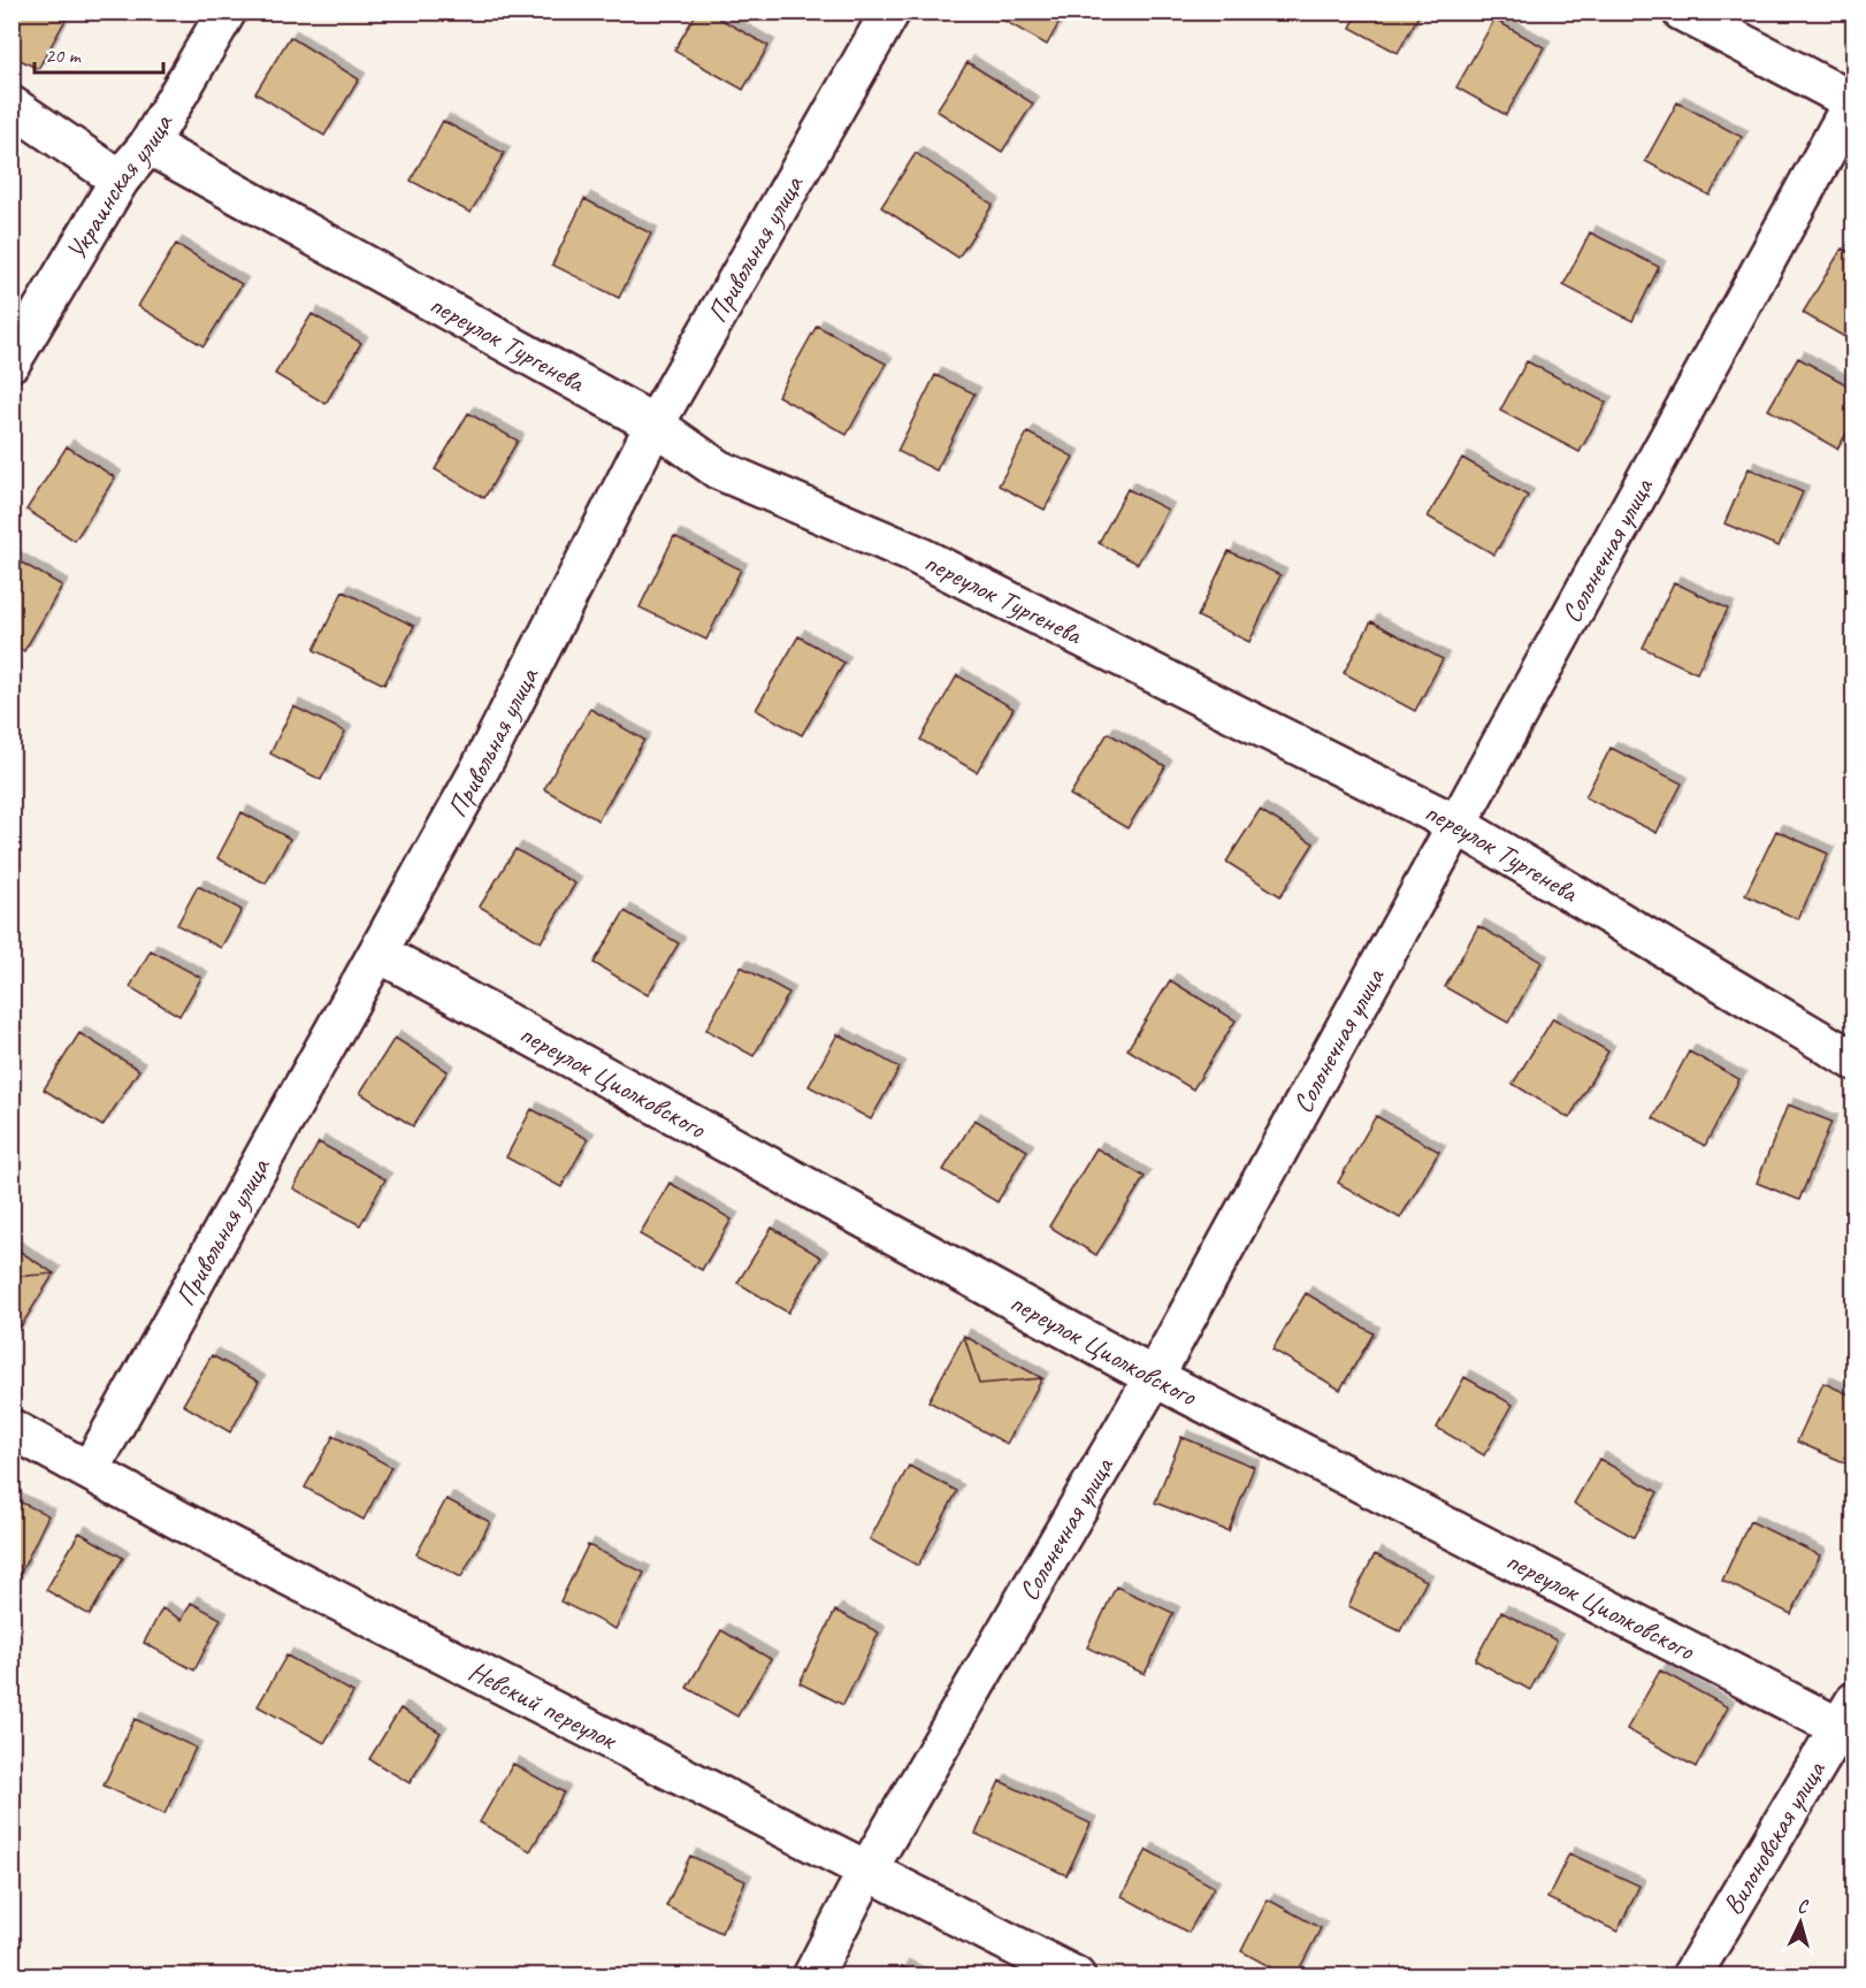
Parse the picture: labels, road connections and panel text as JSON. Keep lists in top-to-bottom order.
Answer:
{
  "streets": {
    "street": [
      "Украинская улица",
      "Привольная улица",
      "переулок Тургенева",
      "Солонечная улица",
      "переулок Циолковского",
      "Невский переулок",
      "Вилоновская улица"
    ]
  },
  "crossings": [
    ["Украинская улица", "переулок Тургенева"],
    ["Привольная улица", "переулок Тургенева"],
    ["Привольная улица", "переулок Циолковского"],
    ["Привольная улица", "Невский переулок"],
    ["переулок Тургенева", "Солонечная улица"],
    ["Солонечная улица", "переулок Циолковского"],
    ["Солонечная улица", "Невский переулок"],
    ["переулок Циолковского", "Вилоновская улица"]
  ],
  "scale_bar": "20 m",
  "north": "top"
}
